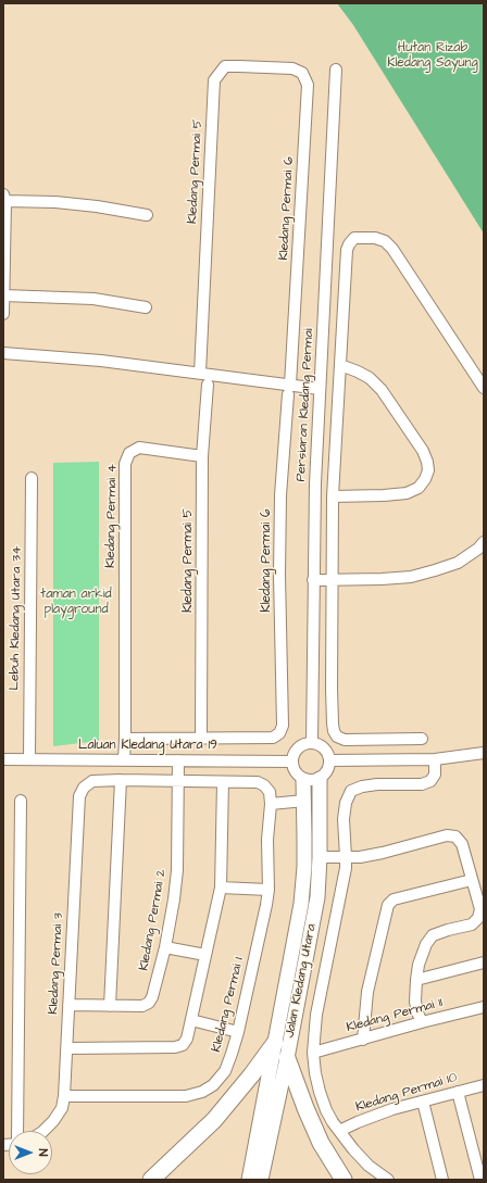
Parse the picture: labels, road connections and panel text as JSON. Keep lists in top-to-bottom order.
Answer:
{
  "streets": {
    "main road": ["Jalan Kledang Utara"],
    "street": [
      "Kledang Permai 5",
      "Kledang Permai 6",
      "Persiaran Kledang Permai",
      "Kledang Permai 4",
      "Lebuh Kledang Utara 34",
      "Laluan Kledang Utara 19",
      "Kledang Permai 2",
      "Kledang Permai 3",
      "Kledang Permai 1",
      "Kledang Permai 11",
      "Kledang Permai 10"
    ]
  },
  "crossings": [
    ["Kledang Permai 5", "Kledang Permai 6"],
    ["Kledang Permai 5", "Kledang Permai 4"],
    ["Persiaran Kledang Permai", "Laluan Kledang Utara 19"],
    ["Persiaran Kledang Permai", "Jalan Kledang Utara"],
    ["Kledang Permai 4", "Laluan Kledang Utara 19"],
    ["Lebuh Kledang Utara 34", "Laluan Kledang Utara 19"],
    ["Laluan Kledang Utara 19", "Kledang Permai 2"],
    ["Laluan Kledang Utara 19", "Jalan Kledang Utara"],
    ["Kledang Permai 2", "Kledang Permai 3"],
    ["Kledang Permai 3", "Kledang Permai 1"]
  ],
  "parks": ["Hutan Rizab Kledang Sayung", "taman arkid playground"],
  "north": "right"
}
